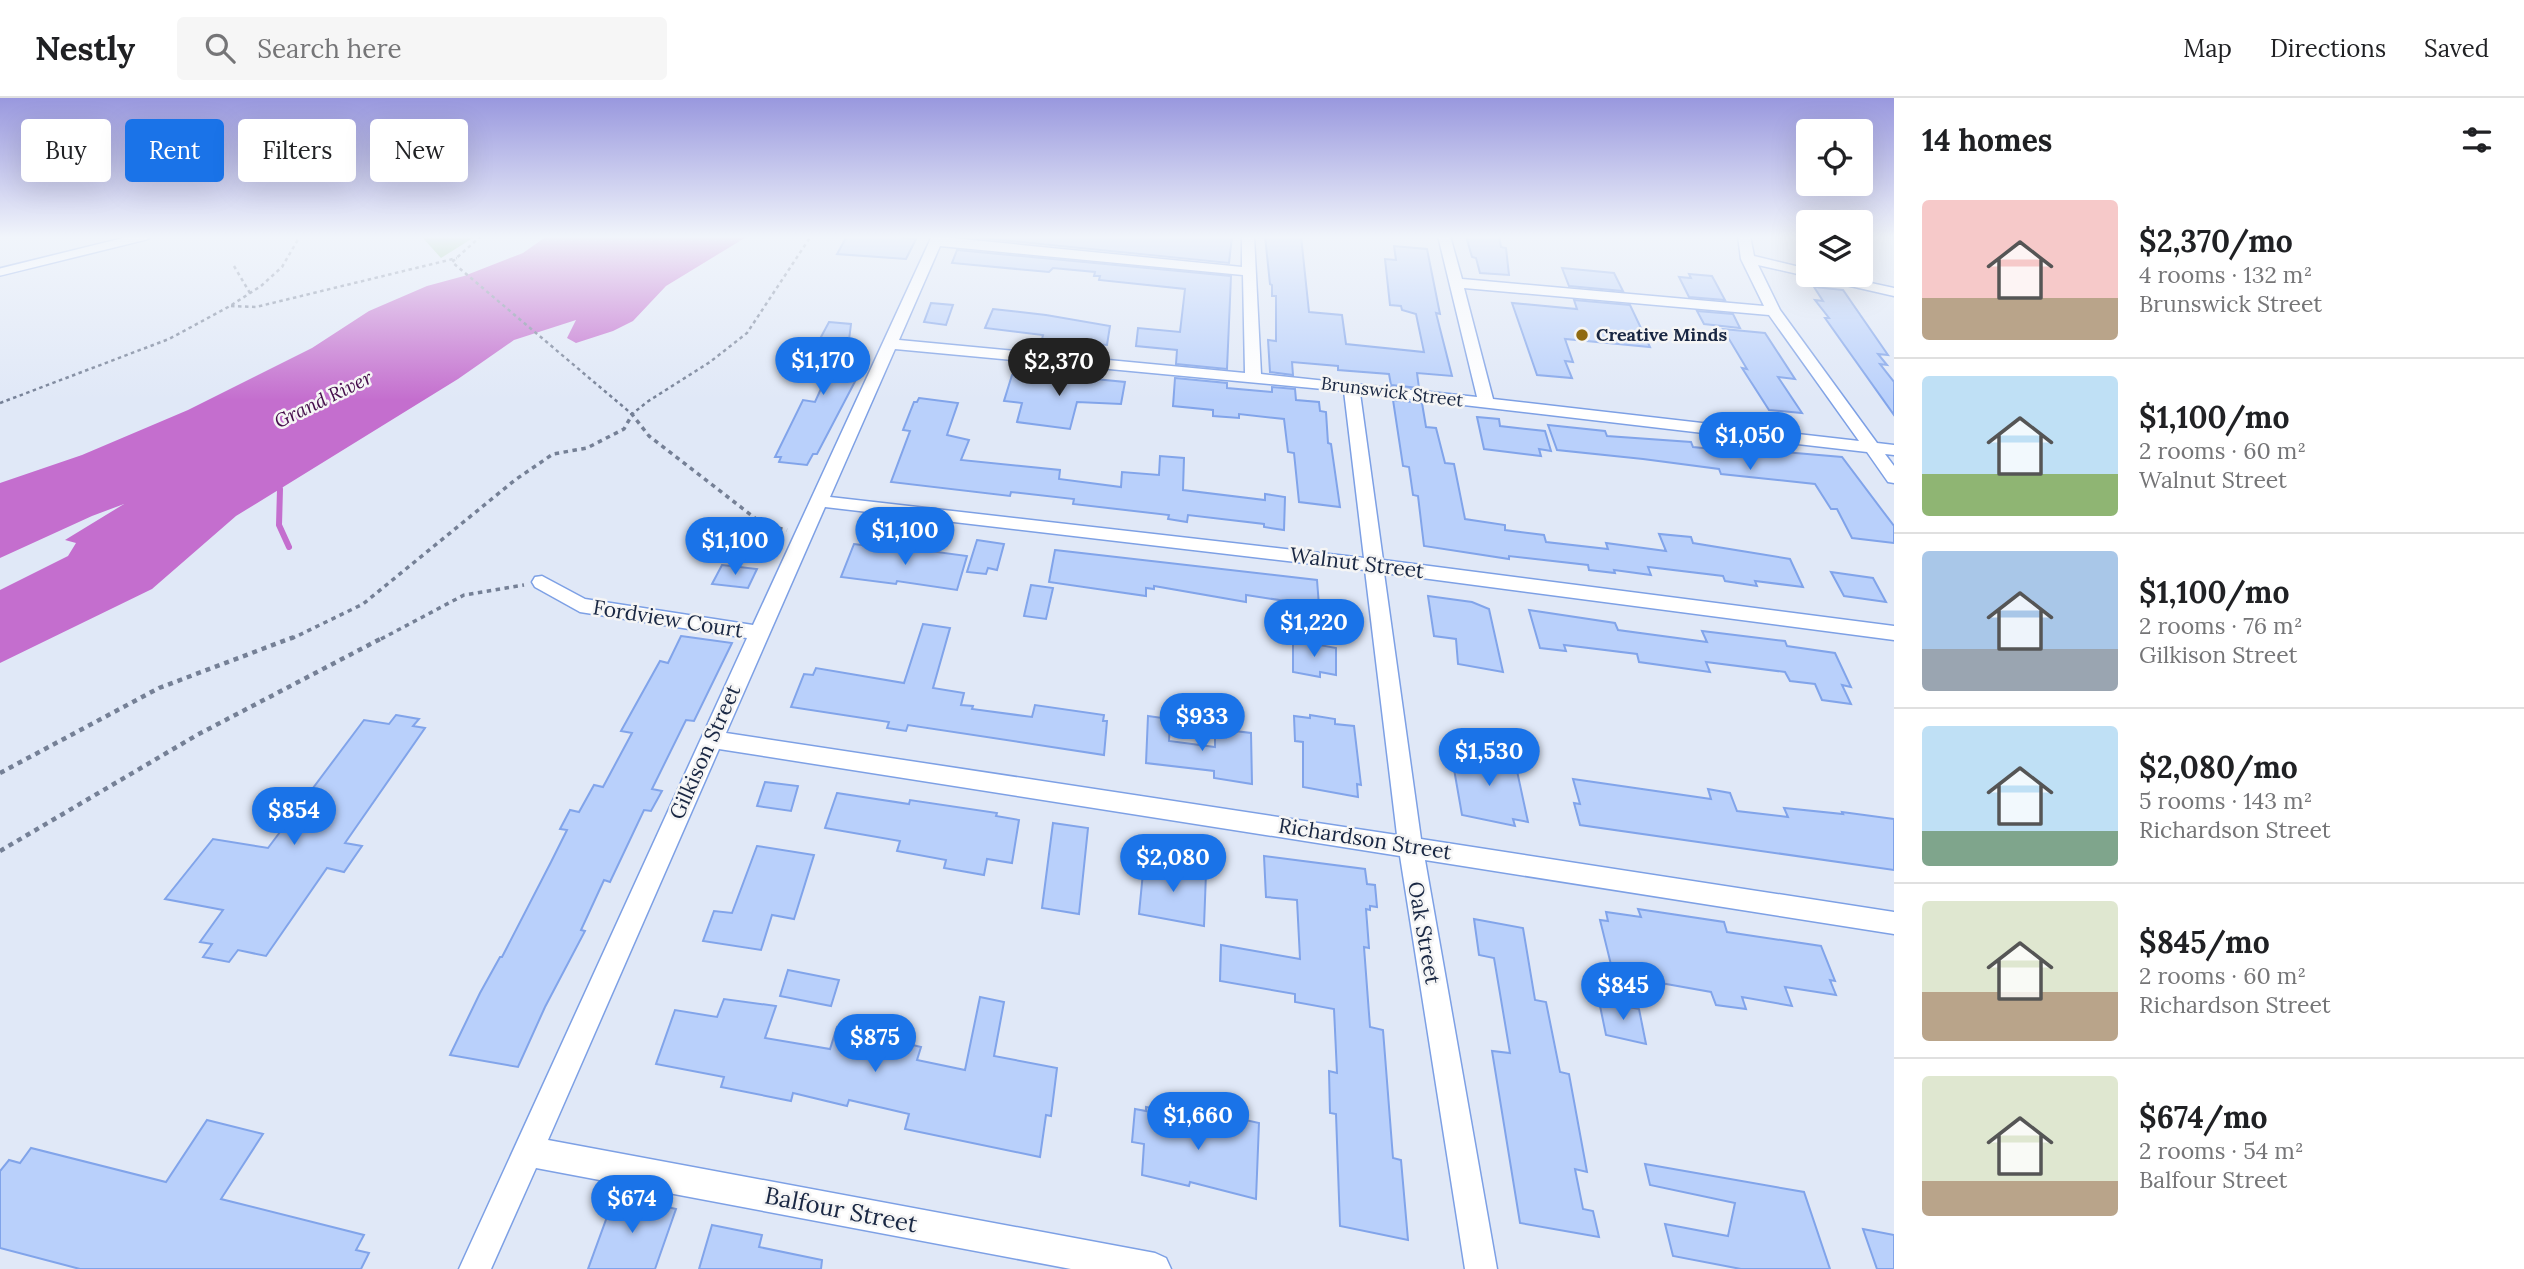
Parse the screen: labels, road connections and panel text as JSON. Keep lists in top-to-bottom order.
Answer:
{
  "streets": {
    "street": [
      "Brunswick Street",
      "Walnut Street",
      "Fordview Court",
      "Gilkison Street",
      "Richardson Street",
      "Oak Street",
      "Balfour Street"
    ]
  },
  "crossings": [
    ["Brunswick Street", "Gilkison Street"],
    ["Brunswick Street", "Oak Street"],
    ["Walnut Street", "Gilkison Street"],
    ["Walnut Street", "Oak Street"],
    ["Fordview Court", "Gilkison Street"],
    ["Gilkison Street", "Richardson Street"],
    ["Gilkison Street", "Balfour Street"],
    ["Richardson Street", "Oak Street"]
  ],
  "water": ["Grand River"],
  "places": ["Creative Minds"],
  "page": {
    "header": "Nestly",
    "search": "Search here",
    "nav": ["Map", "Directions", "Saved"],
    "heading": "14 homes",
    "chip": [
      "Buy",
      "Rent",
      "Filters",
      "New"
    ],
    "list": [
      {
        "name": "$2,370/mo",
        "note": "4 rooms · 132 m² · Brunswick Street"
      },
      {
        "name": "$1,100/mo",
        "note": "2 rooms · 60 m² · Walnut Street"
      },
      {
        "name": "$1,100/mo",
        "note": "2 rooms · 76 m² · Gilkison Street"
      },
      {
        "name": "$2,080/mo",
        "note": "5 rooms · 143 m² · Richardson Street"
      },
      {
        "name": "$845/mo",
        "note": "2 rooms · 60 m² · Richardson Street"
      },
      {
        "name": "$674/mo",
        "note": "2 rooms · 54 m² · Balfour Street"
      }
    ],
    "price": [
      "$1,170",
      "$2,370",
      "$1,050",
      "$1,100",
      "$1,100",
      "$1,220",
      "$933",
      "$1,530",
      "$854",
      "$2,080",
      "$845",
      "$875",
      "$1,660",
      "$674"
    ]
  }
}
